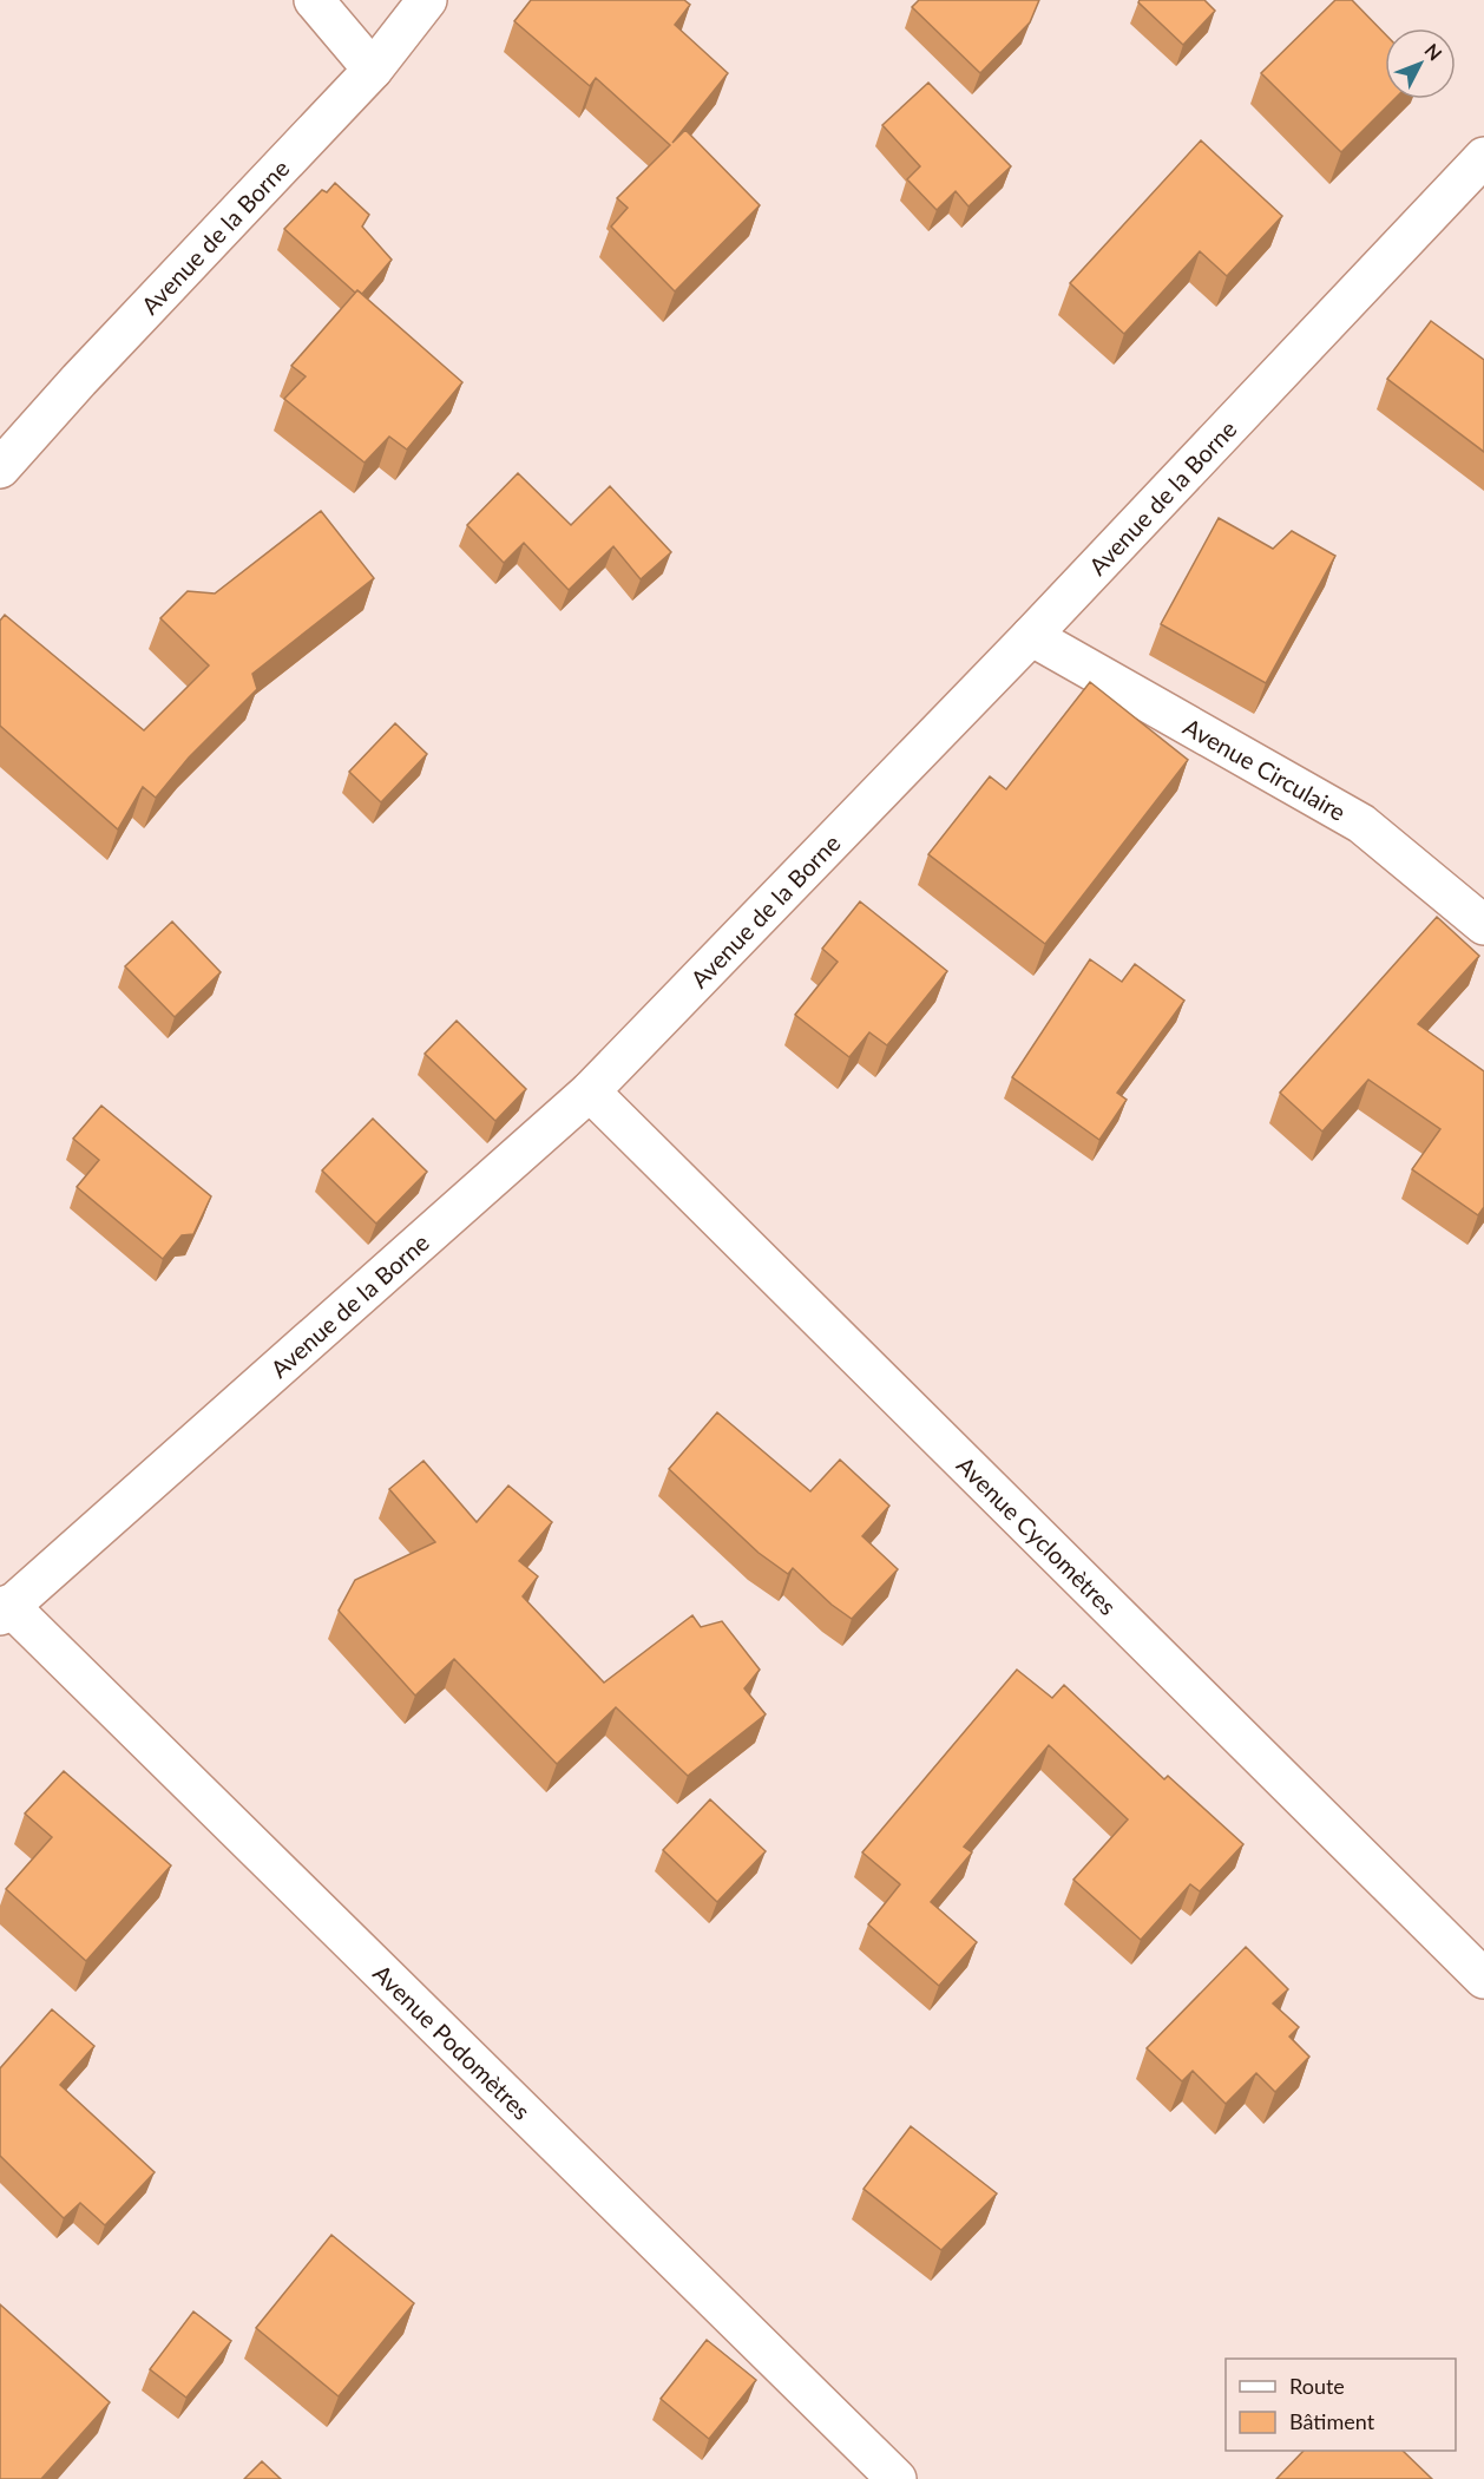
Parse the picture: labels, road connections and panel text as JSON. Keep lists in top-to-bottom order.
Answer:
{
  "streets": {
    "street": [
      "Avenue de la Borne",
      "Avenue Circulaire",
      "Avenue Cyclomètres",
      "Avenue Podomètres"
    ]
  },
  "crossings": [
    ["Avenue de la Borne", "Avenue Circulaire"],
    ["Avenue de la Borne", "Avenue Cyclomètres"],
    ["Avenue de la Borne", "Avenue Podomètres"]
  ],
  "legend": ["Route", "Bâtiment"],
  "north": "top right"
}
